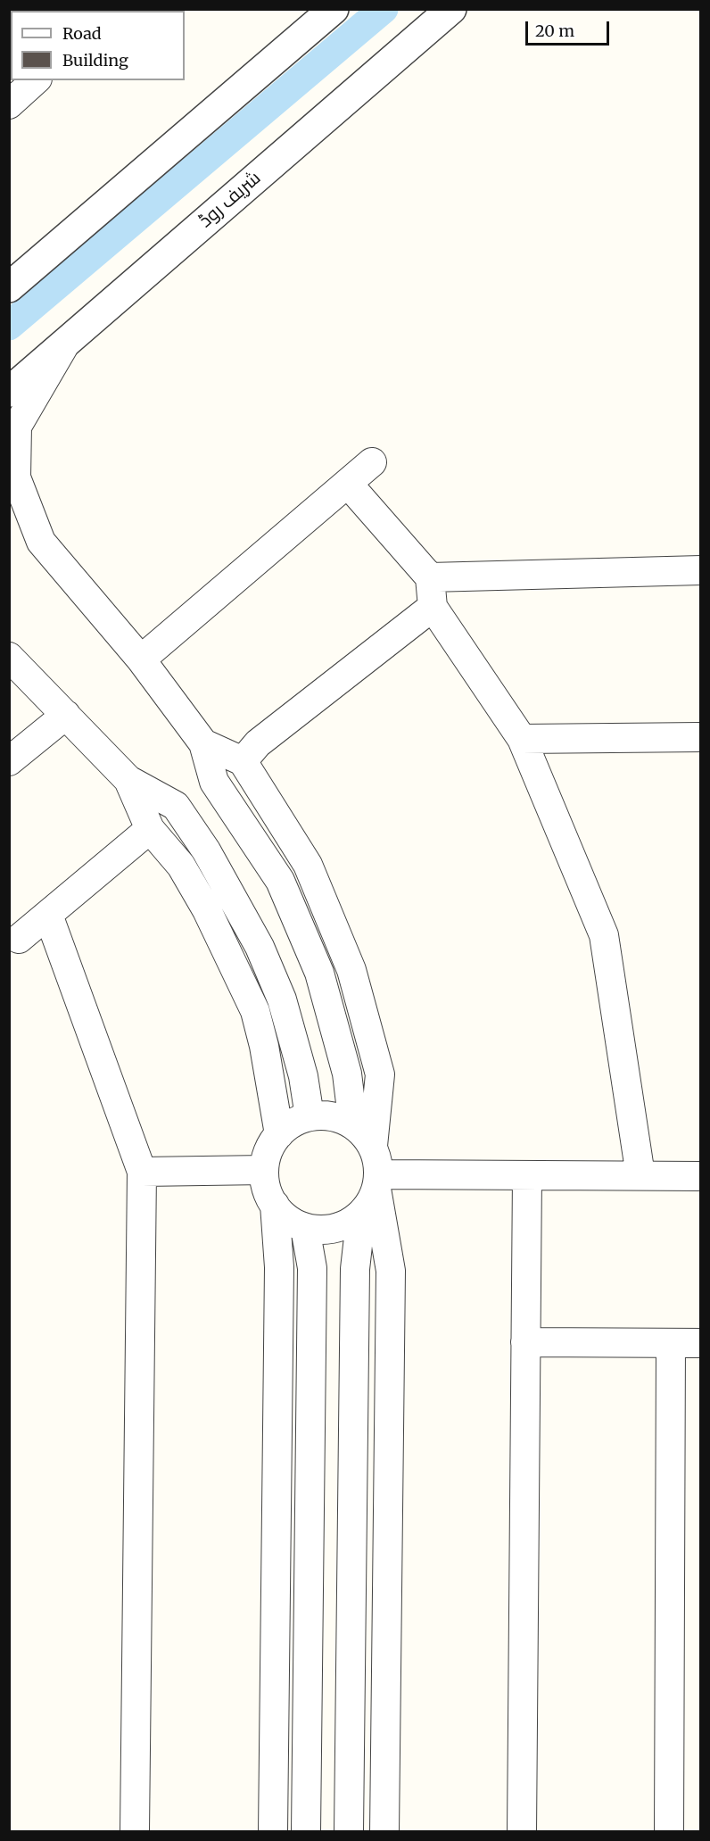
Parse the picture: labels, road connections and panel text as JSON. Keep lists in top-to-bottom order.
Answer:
{
  "streets": {
    "street": ["شریف روڈ"]
  },
  "legend": ["Road", "Building"],
  "scale_bar": "20 m"
}
